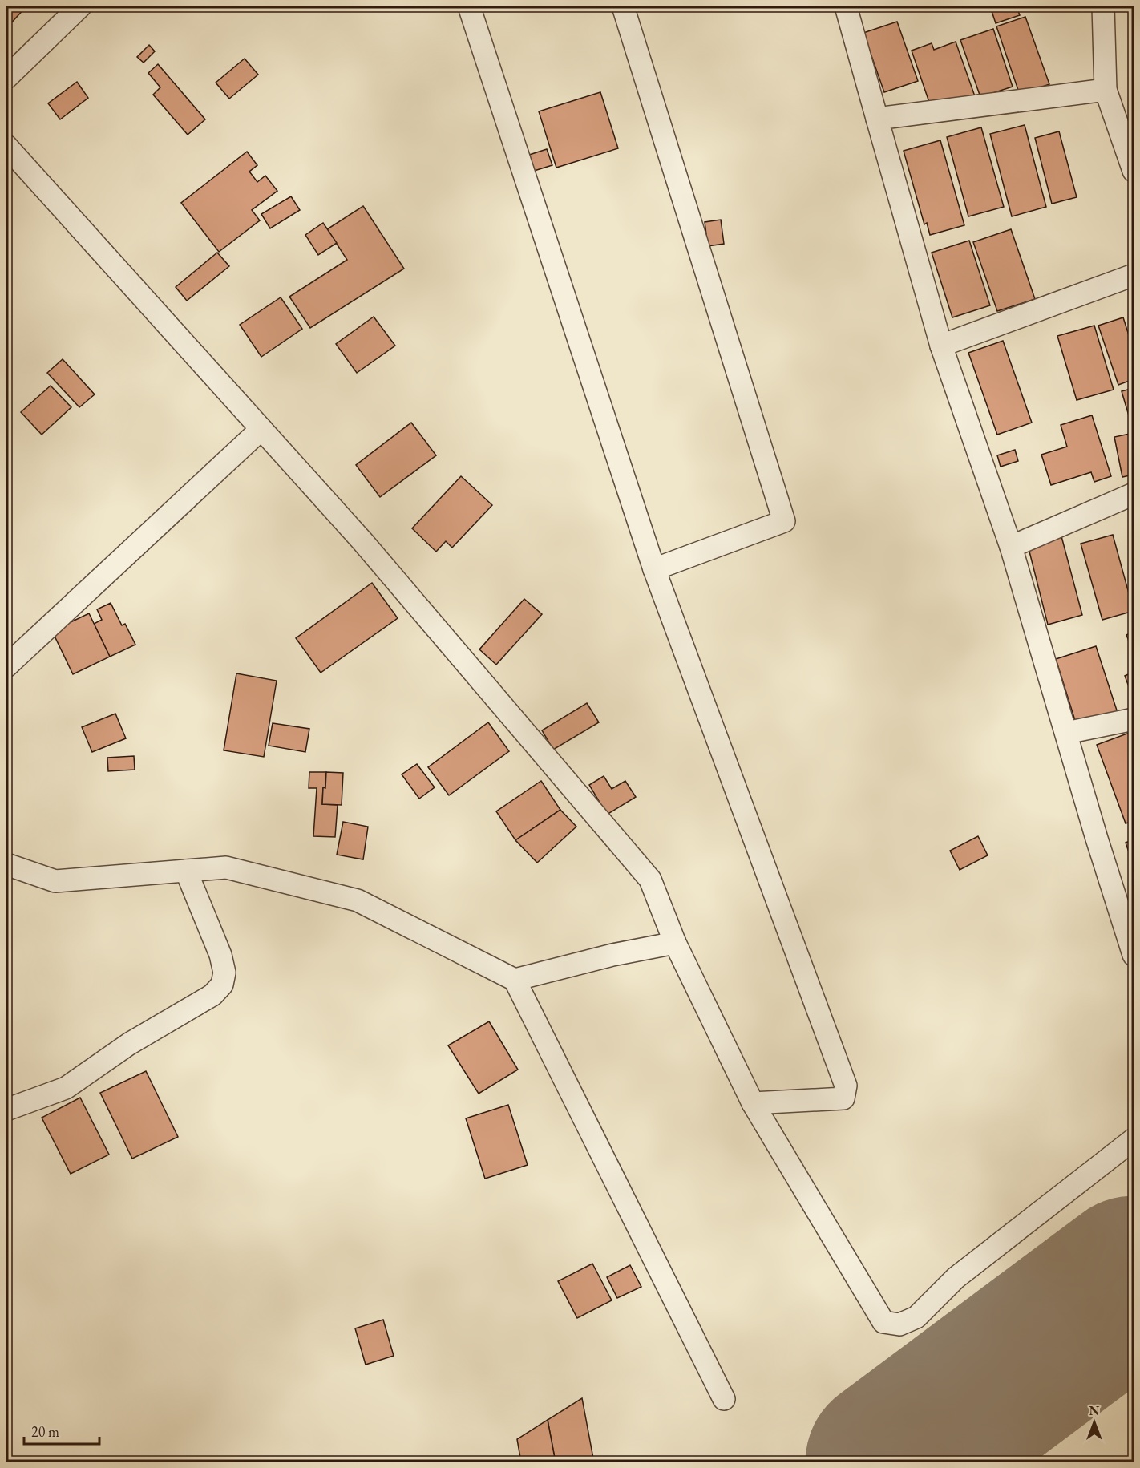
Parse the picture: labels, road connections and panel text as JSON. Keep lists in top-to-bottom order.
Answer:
{
  "scale_bar": "20 m",
  "north": "top"
}
